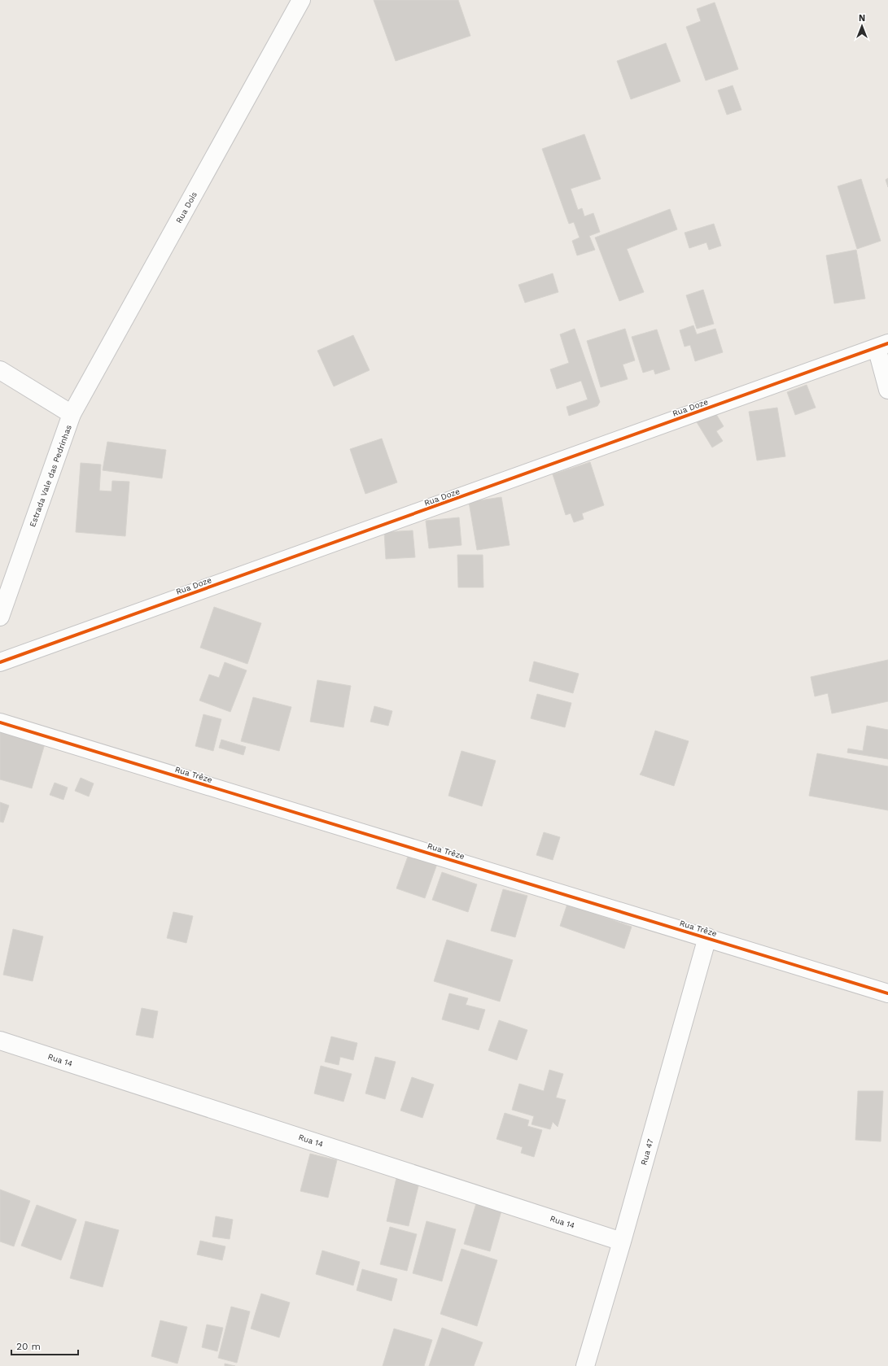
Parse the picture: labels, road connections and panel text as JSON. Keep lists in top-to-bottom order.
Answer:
{
  "streets": {
    "street": [
      "Rua Dois",
      "Rua Doze",
      "Estrada Vale das Pedrinhas",
      "Rua Trêze",
      "Rua 14",
      "Rua 47"
    ]
  },
  "crossings": [
    ["Rua Dois", "Estrada Vale das Pedrinhas"],
    ["Rua Trêze", "Rua 47"],
    ["Rua 14", "Rua 47"]
  ],
  "scale_bar": "20 m",
  "north": "top"
}
